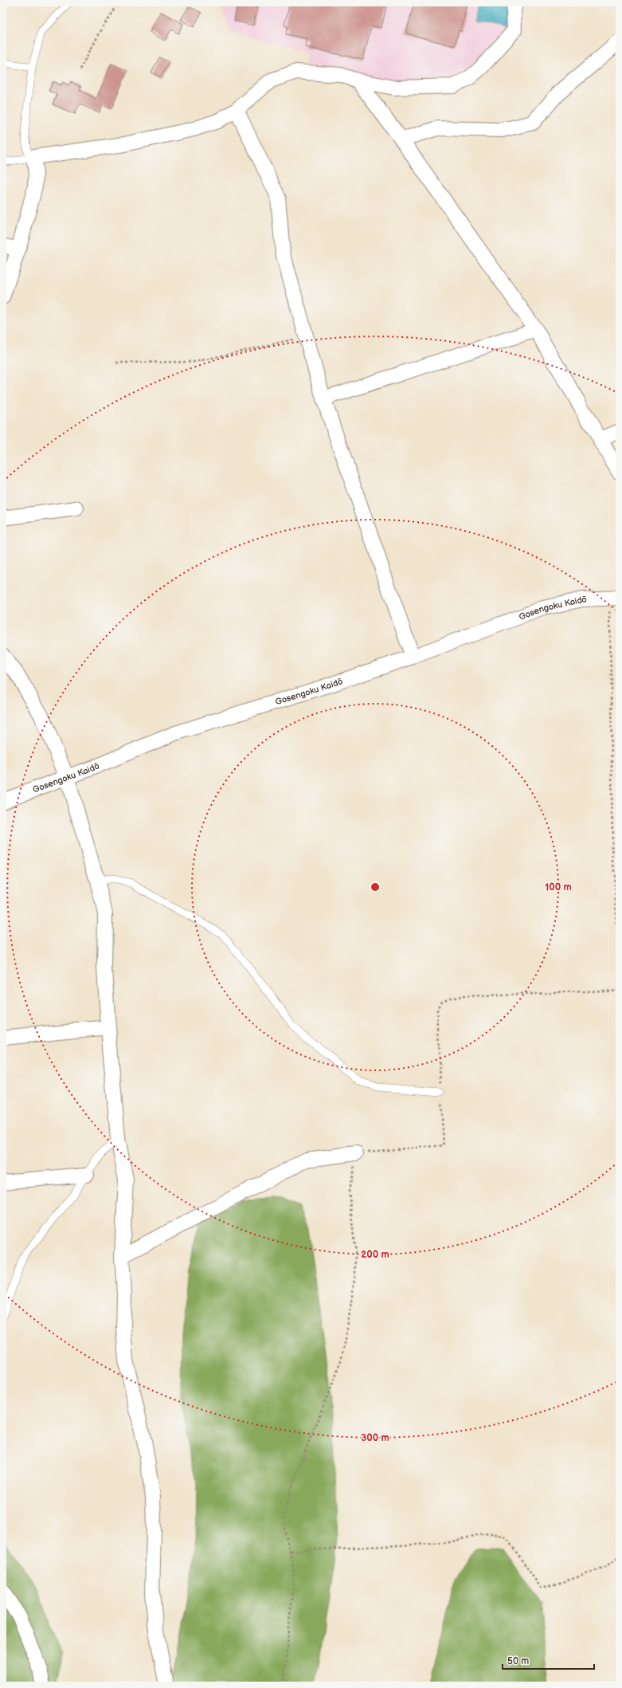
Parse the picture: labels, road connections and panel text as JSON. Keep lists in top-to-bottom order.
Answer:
{
  "streets": {
    "street": ["Gosengoku Kaidō"]
  },
  "scale_bar": "50 m",
  "rings": ["100 m", "200 m", "300 m"]
}
